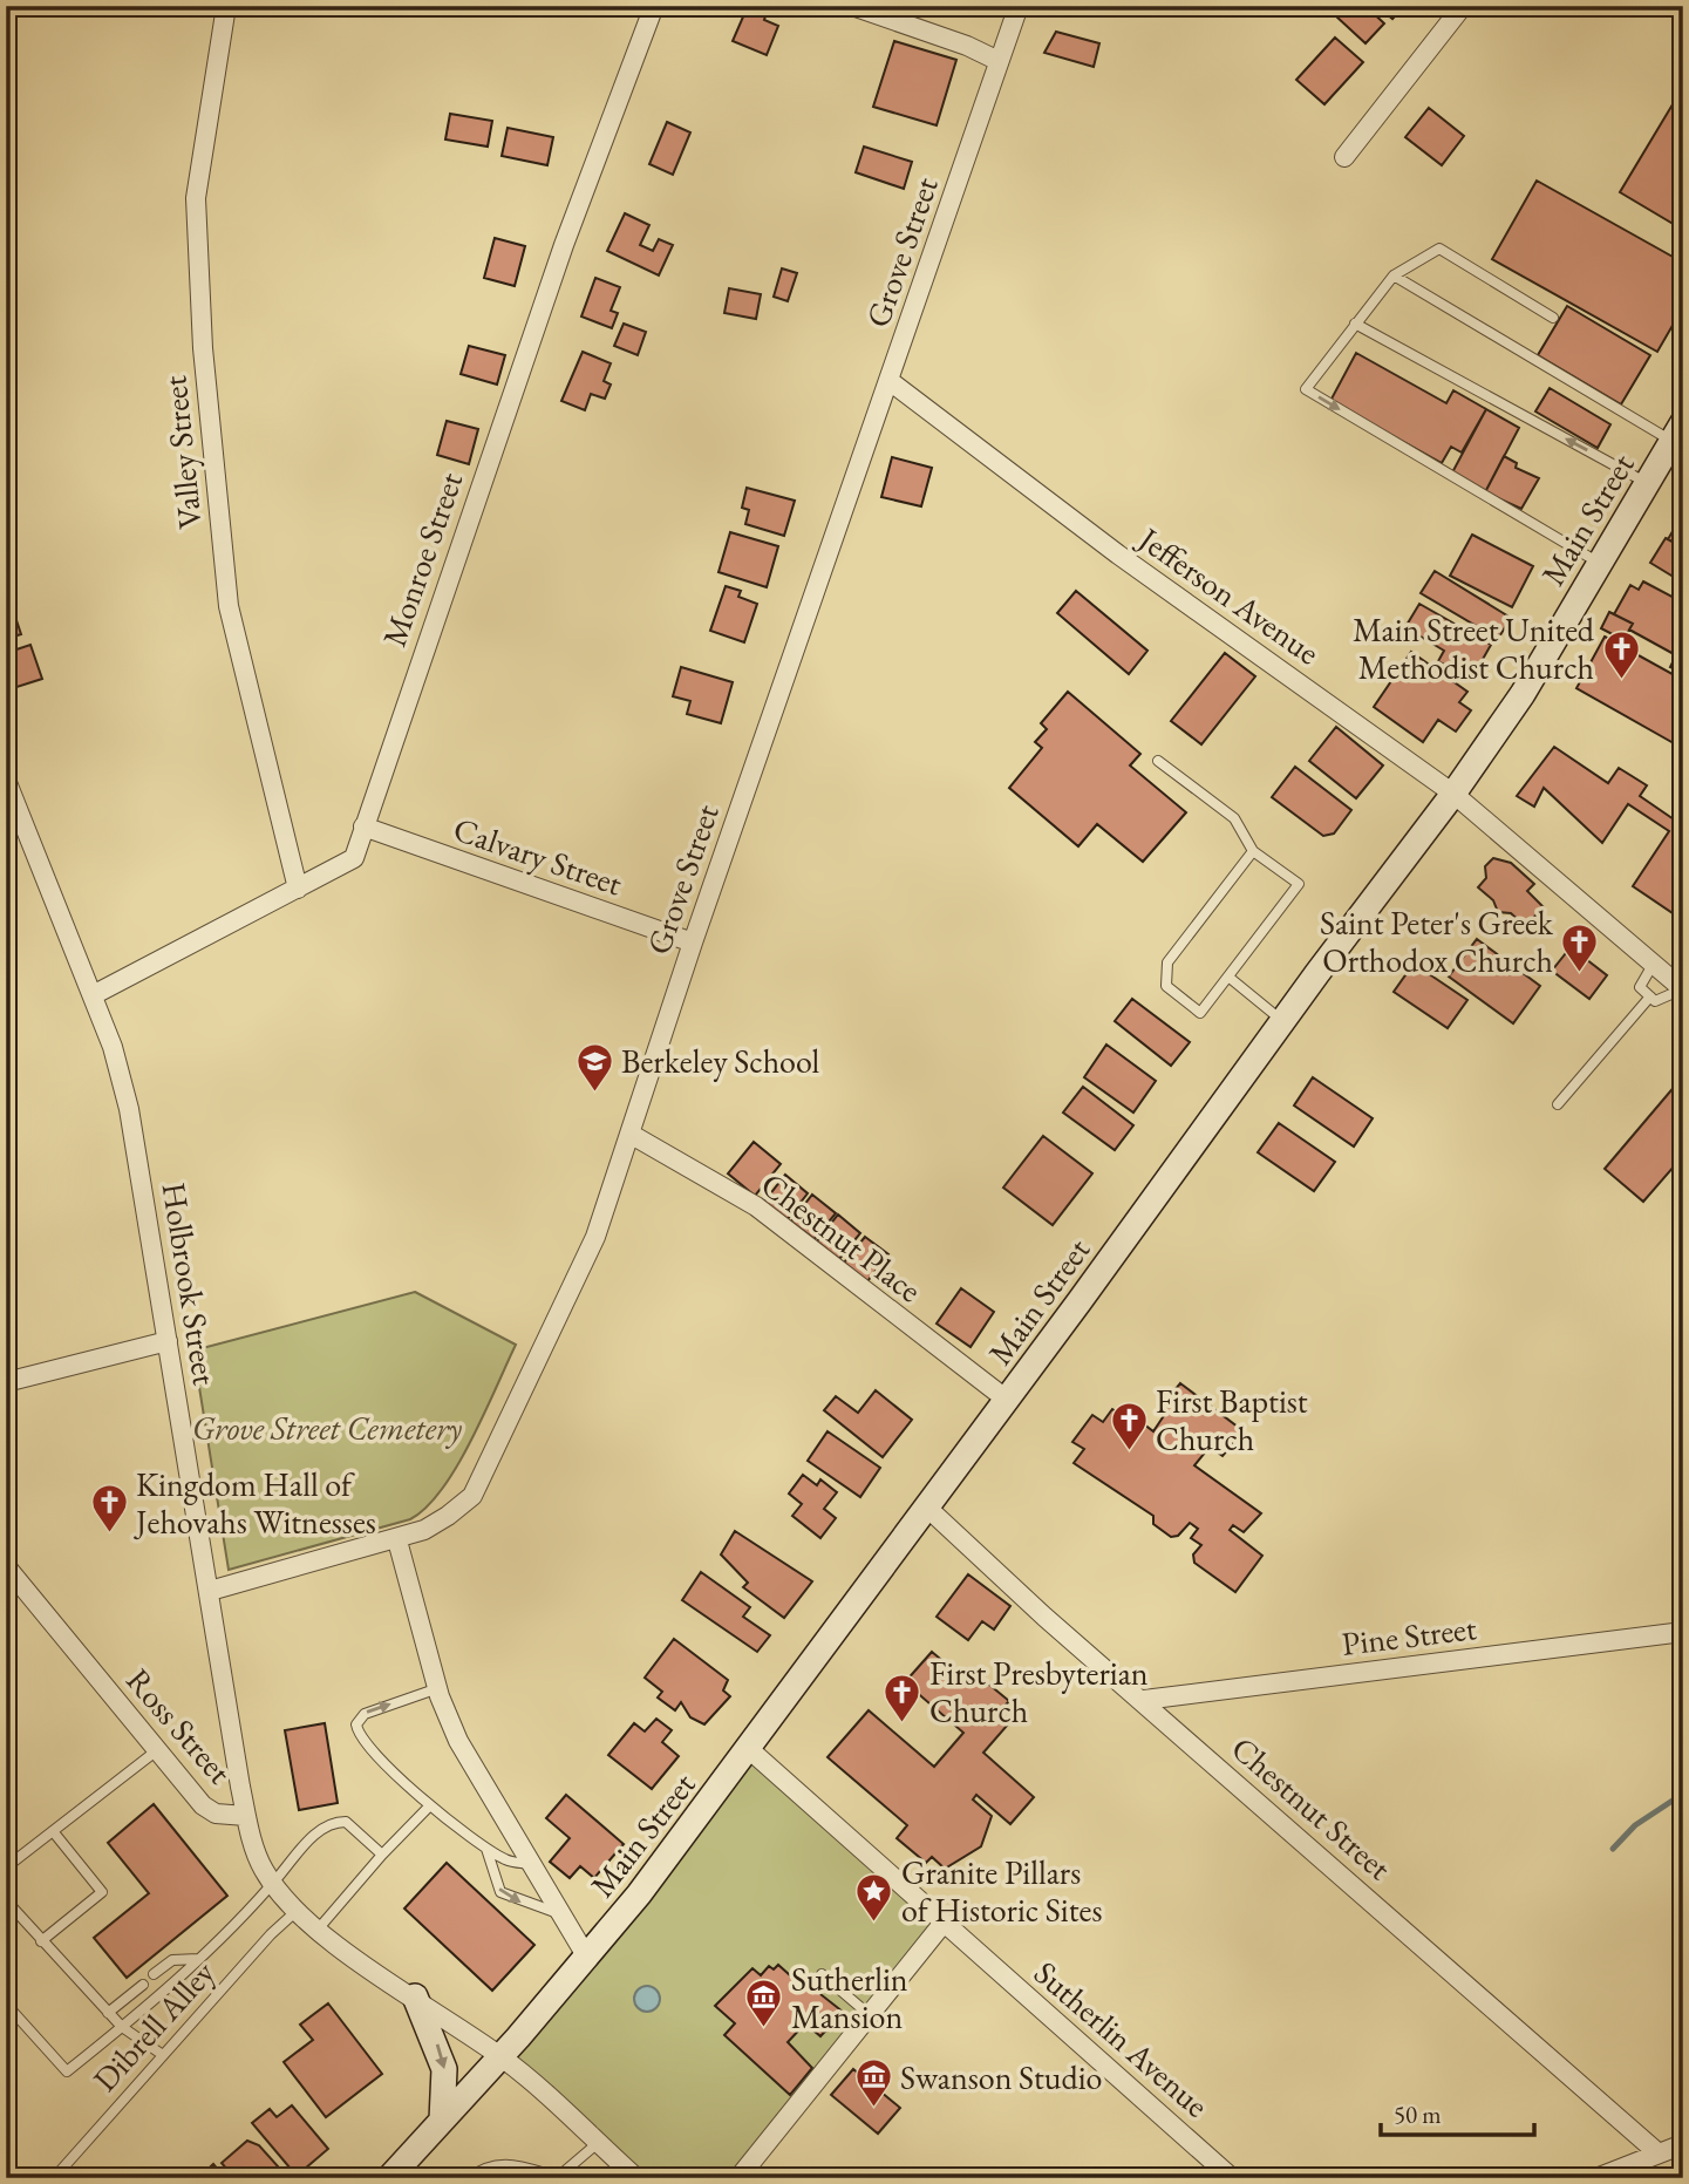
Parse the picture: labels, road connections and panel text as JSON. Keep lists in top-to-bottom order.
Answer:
{
  "streets": {
    "main road": ["Main Street"],
    "street": [
      "Grove Street",
      "Valley Street",
      "Monroe Street",
      "Jefferson Avenue",
      "Calvary Street",
      "Chestnut Place",
      "Holbrook Street",
      "Pine Street",
      "Ross Street",
      "Chestnut Street",
      "Sutherlin Avenue"
    ],
    "lane": ["Dibrell Alley"]
  },
  "crossings": [
    ["Grove Street", "Jefferson Avenue"],
    ["Grove Street", "Calvary Street"],
    ["Grove Street", "Chestnut Place"],
    ["Grove Street", "Holbrook Street"],
    ["Valley Street", "Monroe Street"],
    ["Main Street", "Jefferson Avenue"],
    ["Main Street", "Chestnut Place"],
    ["Main Street", "Ross Street"],
    ["Main Street", "Chestnut Street"],
    ["Main Street", "Sutherlin Avenue"],
    ["Monroe Street", "Calvary Street"],
    ["Monroe Street", "Holbrook Street"],
    ["Holbrook Street", "Ross Street"],
    ["Pine Street", "Chestnut Street"],
    ["Ross Street", "Dibrell Alley"]
  ],
  "parks": ["Grove Street Cemetery"],
  "places": {
    "church": [
      "Main Street United Methodist Church",
      "Saint Peter's Greek Orthodox Church",
      "First Baptist Church",
      "Kingdom Hall of Jehovahs Witnesses",
      "First Presbyterian Church"
    ],
    "school or university": ["Berkeley School"],
    "place": ["Granite Pillars of Historic Sites"],
    "museum": ["Sutherlin Mansion", "Swanson Studio"]
  },
  "scale_bar": "50 m"
}
